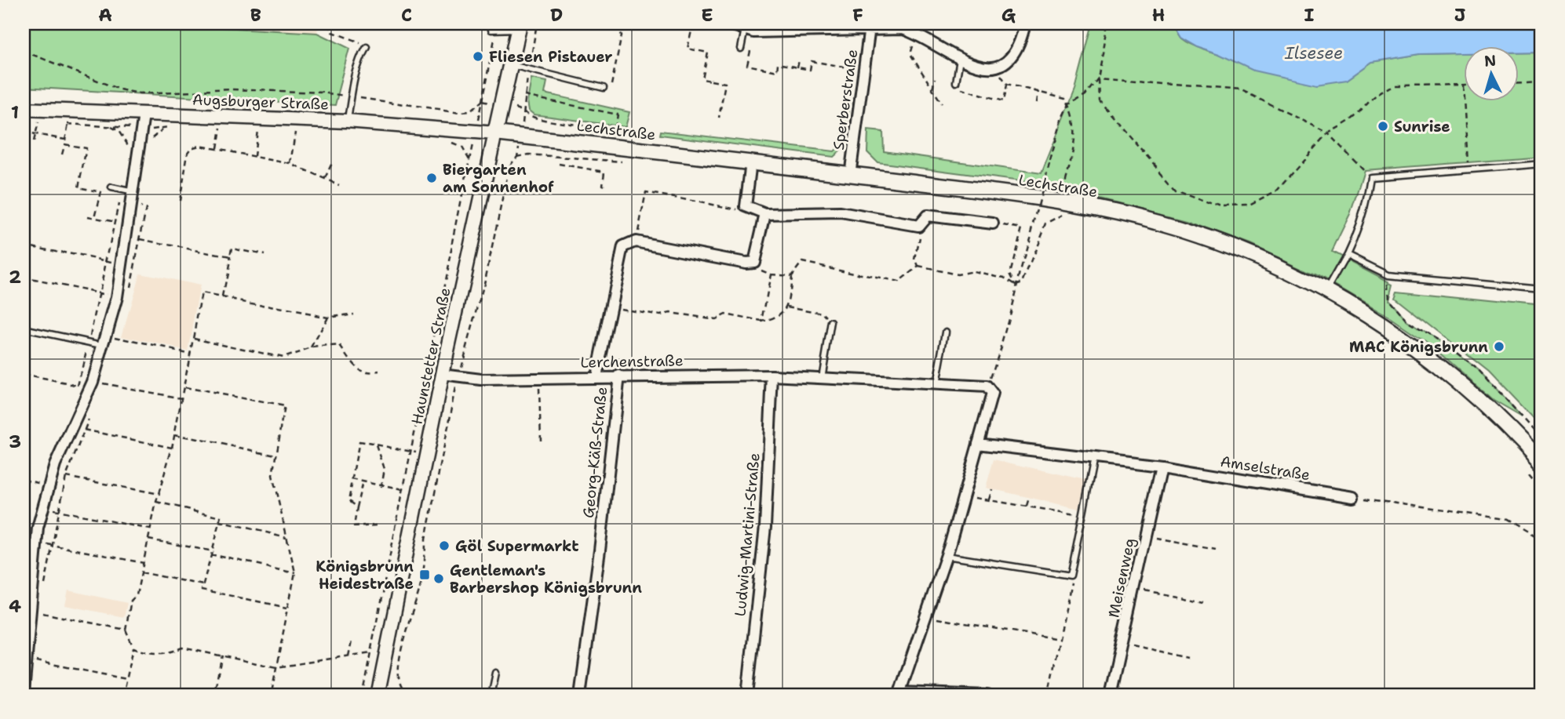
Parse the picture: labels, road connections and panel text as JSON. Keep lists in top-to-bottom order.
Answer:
{
  "streets": {
    "main road": ["Lechstraße", "Haunstetter Straße"],
    "street": [
      "Sperberstraße",
      "Augsburger Straße",
      "Lerchenstraße",
      "Georg-Käß-Straße",
      "Amselstraße",
      "Ludwig-Martini-Straße",
      "Meisenweg"
    ]
  },
  "crossings": [
    ["Sperberstraße", "Lechstraße"],
    ["Augsburger Straße", "Lechstraße"],
    ["Augsburger Straße", "Haunstetter Straße"],
    ["Lechstraße", "Haunstetter Straße"],
    ["Haunstetter Straße", "Lerchenstraße"],
    ["Lerchenstraße", "Georg-Käß-Straße"],
    ["Lerchenstraße", "Ludwig-Martini-Straße"],
    ["Amselstraße", "Meisenweg"]
  ],
  "water": ["Ilsesee"],
  "places": {
    "other": [
      "Fliesen Pistauer",
      "Sunrise",
      "Biergarten am Sonnenhof",
      "MAC Königsbrunn",
      "Göl Supermarkt",
      "Gentleman's Barbershop Königsbrunn"
    ],
    "transit": ["Königsbrunn Heidestraße"]
  },
  "north": "top",
  "grid": {
    "columns": [
      "A",
      "B",
      "C",
      "D",
      "E",
      "F",
      "G",
      "H",
      "I",
      "J"
    ],
    "rows": [
      "1",
      "2",
      "3",
      "4"
    ]
  }
}
